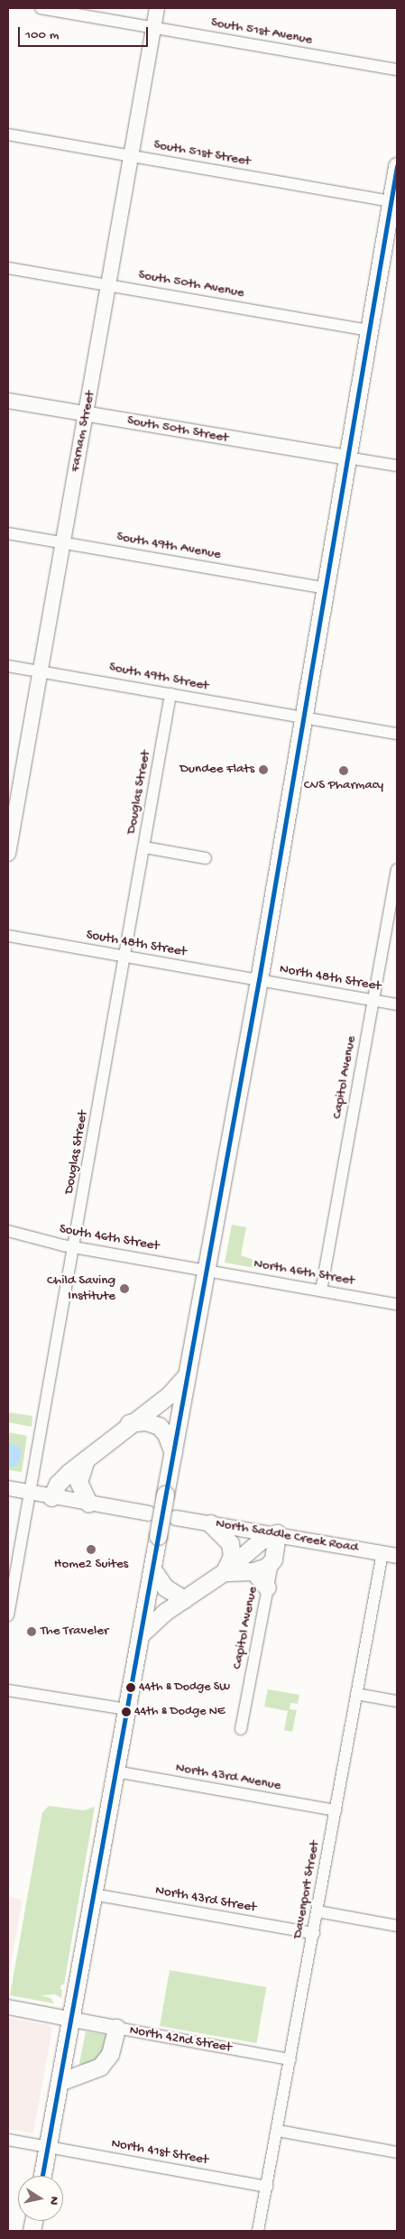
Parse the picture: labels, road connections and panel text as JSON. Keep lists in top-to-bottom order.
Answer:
{
  "streets": {
    "main road": [
      "South 50th Street",
      "Farnam Street",
      "North Saddle Creek Road",
      "North 42nd Street"
    ],
    "street": [
      "South 51st Avenue",
      "South 51st Street",
      "South 50th Avenue",
      "South 49th Avenue",
      "South 49th Street",
      "Douglas Street",
      "South 48th Street",
      "North 48th Street",
      "Capitol Avenue",
      "South 46th Street",
      "North 46th Street",
      "North 43rd Avenue",
      "Davenport Street",
      "North 43rd Street",
      "North 41st Street"
    ]
  },
  "crossings": [
    ["South 51st Avenue", "Farnam Street"],
    ["South 51st Street", "Farnam Street"],
    ["South 50th Avenue", "Farnam Street"],
    ["South 50th Street", "Farnam Street"],
    ["Farnam Street", "South 49th Avenue"],
    ["Farnam Street", "South 49th Street"],
    ["South 49th Street", "Douglas Street"],
    ["Douglas Street", "South 48th Street"],
    ["Douglas Street", "South 46th Street"],
    ["South 48th Street", "North 48th Street"],
    ["North 48th Street", "Capitol Avenue"],
    ["Capitol Avenue", "North 46th Street"],
    ["South 46th Street", "North 46th Street"],
    ["North Saddle Creek Road", "Davenport Street"],
    ["North 43rd Avenue", "Davenport Street"],
    ["Davenport Street", "North 43rd Street"],
    ["Davenport Street", "North 42nd Street"],
    ["Davenport Street", "North 41st Street"]
  ],
  "places": [
    "Dundee Flats",
    "CVS Pharmacy",
    "Child Saving Institute",
    "Home2 Suites",
    "The Traveler",
    "44th & Dodge SW",
    "44th & Dodge NE"
  ],
  "scale_bar": "100 m",
  "north": "right"
}
